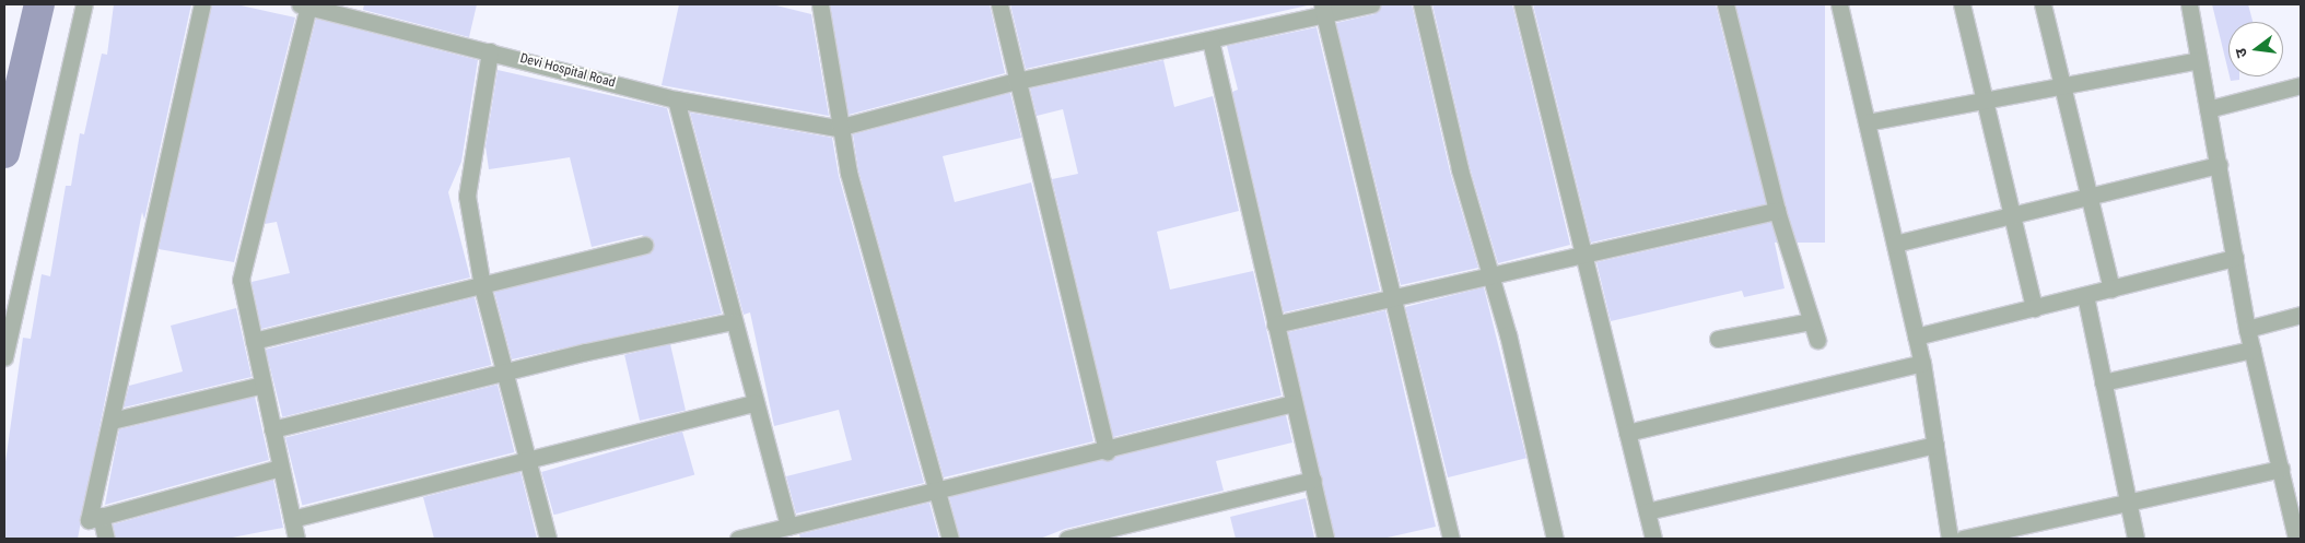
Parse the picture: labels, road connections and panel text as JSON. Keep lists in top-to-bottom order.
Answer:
{
  "streets": {
    "street": ["Devi Hospital Road"]
  },
  "north": "left"
}
